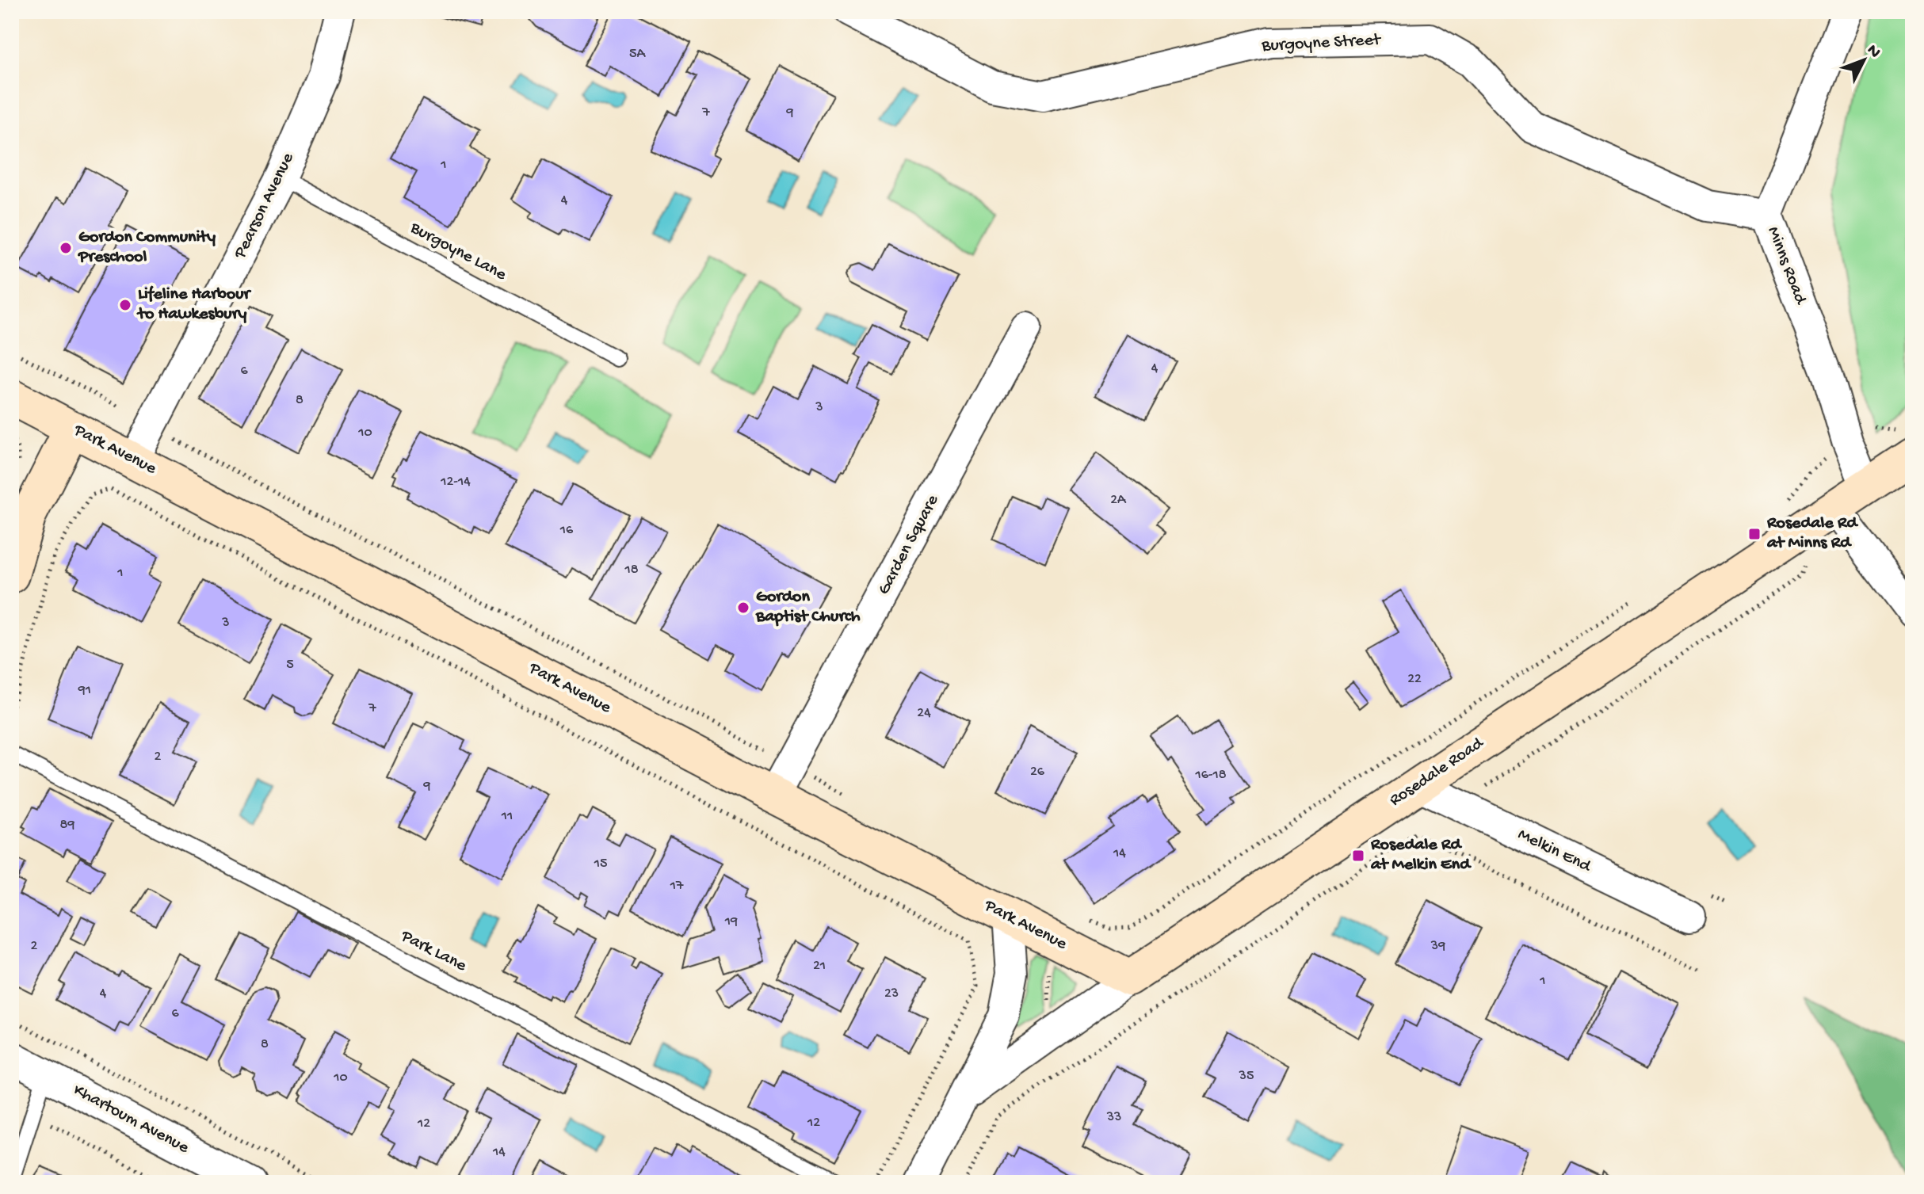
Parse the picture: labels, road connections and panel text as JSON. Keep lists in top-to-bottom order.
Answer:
{
  "streets": {
    "street": [
      "Burgoyne Street",
      "Pearson Avenue",
      "Minns Road",
      "Park Avenue",
      "Garden Square",
      "Rosedale Road",
      "Melkin End",
      "Khartoum Avenue"
    ],
    "lane": ["Burgoyne Lane", "Park Lane"]
  },
  "crossings": [
    ["Burgoyne Street", "Minns Road"],
    ["Pearson Avenue", "Burgoyne Lane"],
    ["Pearson Avenue", "Park Avenue"],
    ["Minns Road", "Rosedale Road"],
    ["Park Avenue", "Garden Square"],
    ["Park Avenue", "Rosedale Road"],
    ["Rosedale Road", "Melkin End"]
  ],
  "places": {
    "other": ["Gordon Community Preschool", "Lifeline Harbour to Hawkesbury", "Gordon Baptist Church"],
    "transit": ["Rosedale Rd at Minns Rd", "Rosedale Rd at Melkin End"]
  },
  "house_numbers": [
    "5A",
    "7",
    "9",
    "1",
    "4",
    "4",
    "6",
    "8",
    "3",
    "10",
    "12-14",
    "2A",
    "16",
    "18",
    "1",
    "3",
    "5",
    "22",
    "91",
    "7",
    "24",
    "2",
    "26",
    "16-18",
    "9",
    "11",
    "89",
    "14",
    "15",
    "17",
    "19",
    "2",
    "39",
    "21",
    "1",
    "4",
    "23",
    "6",
    "8",
    "35",
    "10",
    "33",
    "12",
    "12",
    "14"
  ],
  "north": "top right"
}
